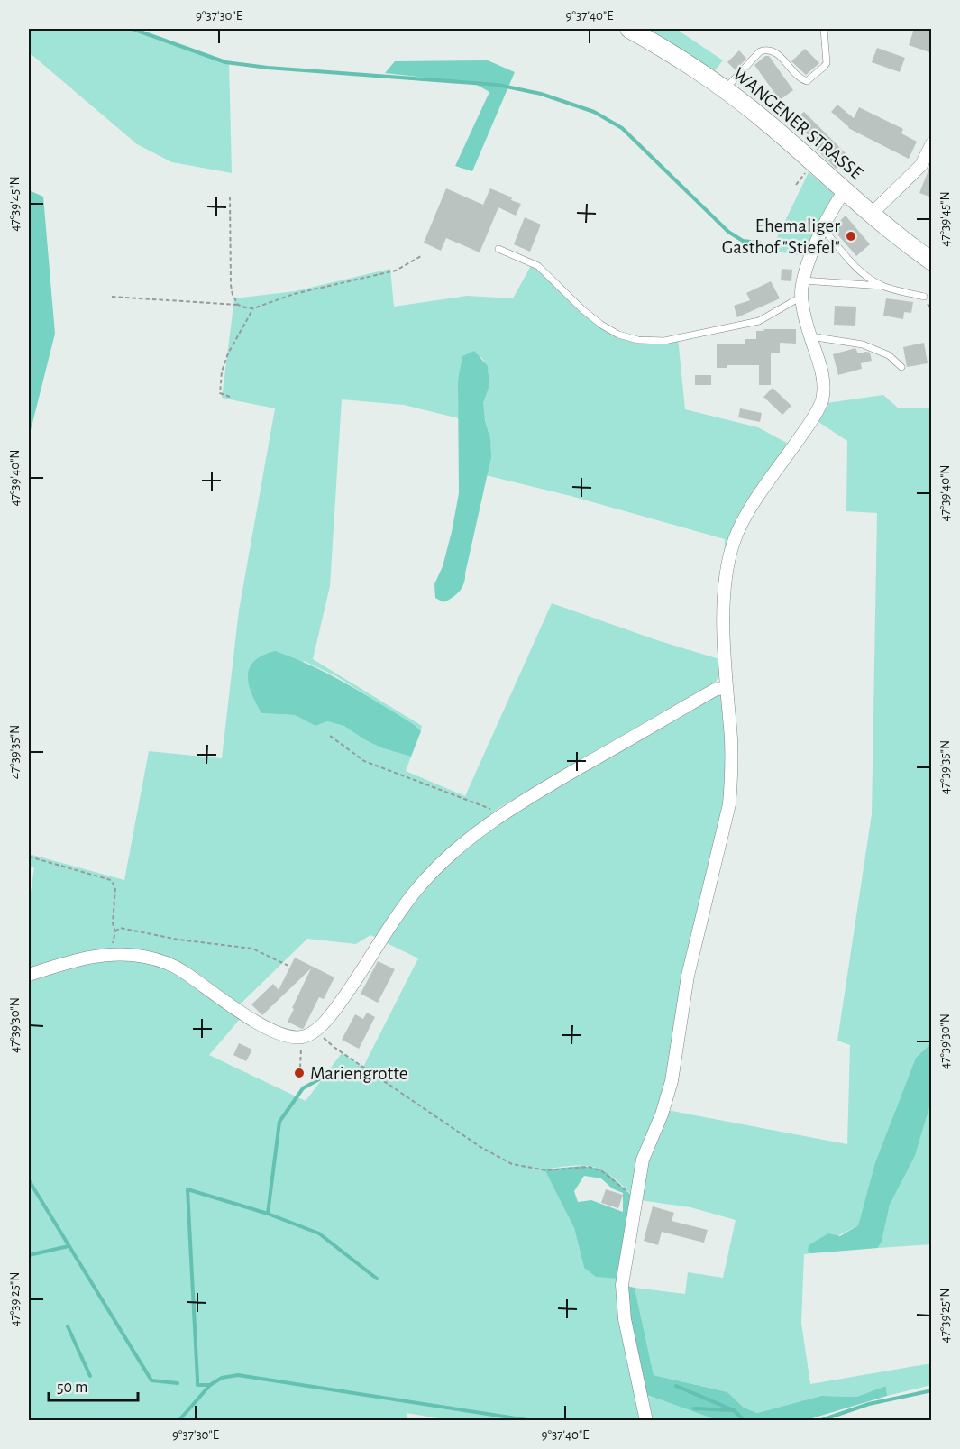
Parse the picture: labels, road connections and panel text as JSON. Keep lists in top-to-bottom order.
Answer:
{
  "streets": {
    "main road": ["WANGENER STRASSE"]
  },
  "places": ["Ehemaliger Gasthof \"Stiefel\"", "Mariengrotte"],
  "scale_bar": "50 m",
  "coordinates": [
    "9°37'30\"E",
    "9°37'40\"E",
    "47°39'45\"N",
    "47°39'40\"N",
    "47°39'35\"N",
    "47°39'30\"N",
    "47°39'25\"N"
  ]
}
